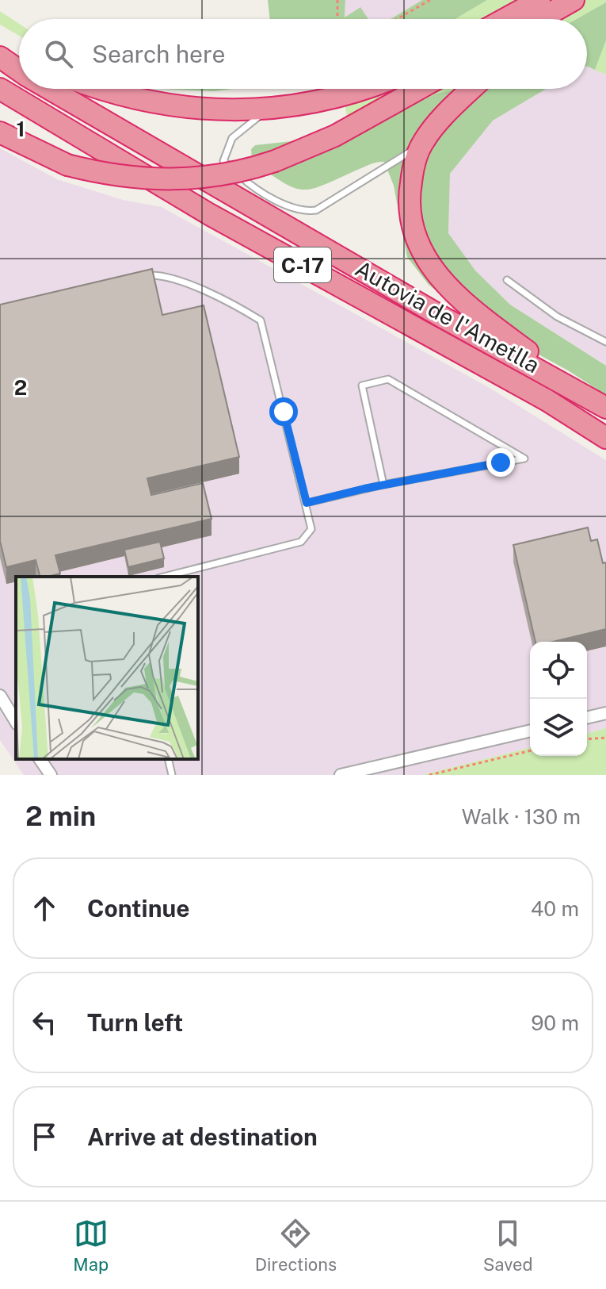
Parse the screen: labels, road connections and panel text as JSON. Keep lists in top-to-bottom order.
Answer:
{
  "streets": {
    "highway": ["C-17", "Autovia de l'Ametlla"]
  },
  "page": {
    "search": "Search here",
    "heading": ["2 min", "Walk · 130 m"],
    "list": [
      ["Continue", "40 m"],
      ["Turn left", "90 m"],
      "Arrive at destination"
    ],
    "nav": ["Map", "Directions", "Saved"]
  },
  "grid": {
    "rows": ["1", "2"]
  }
}
